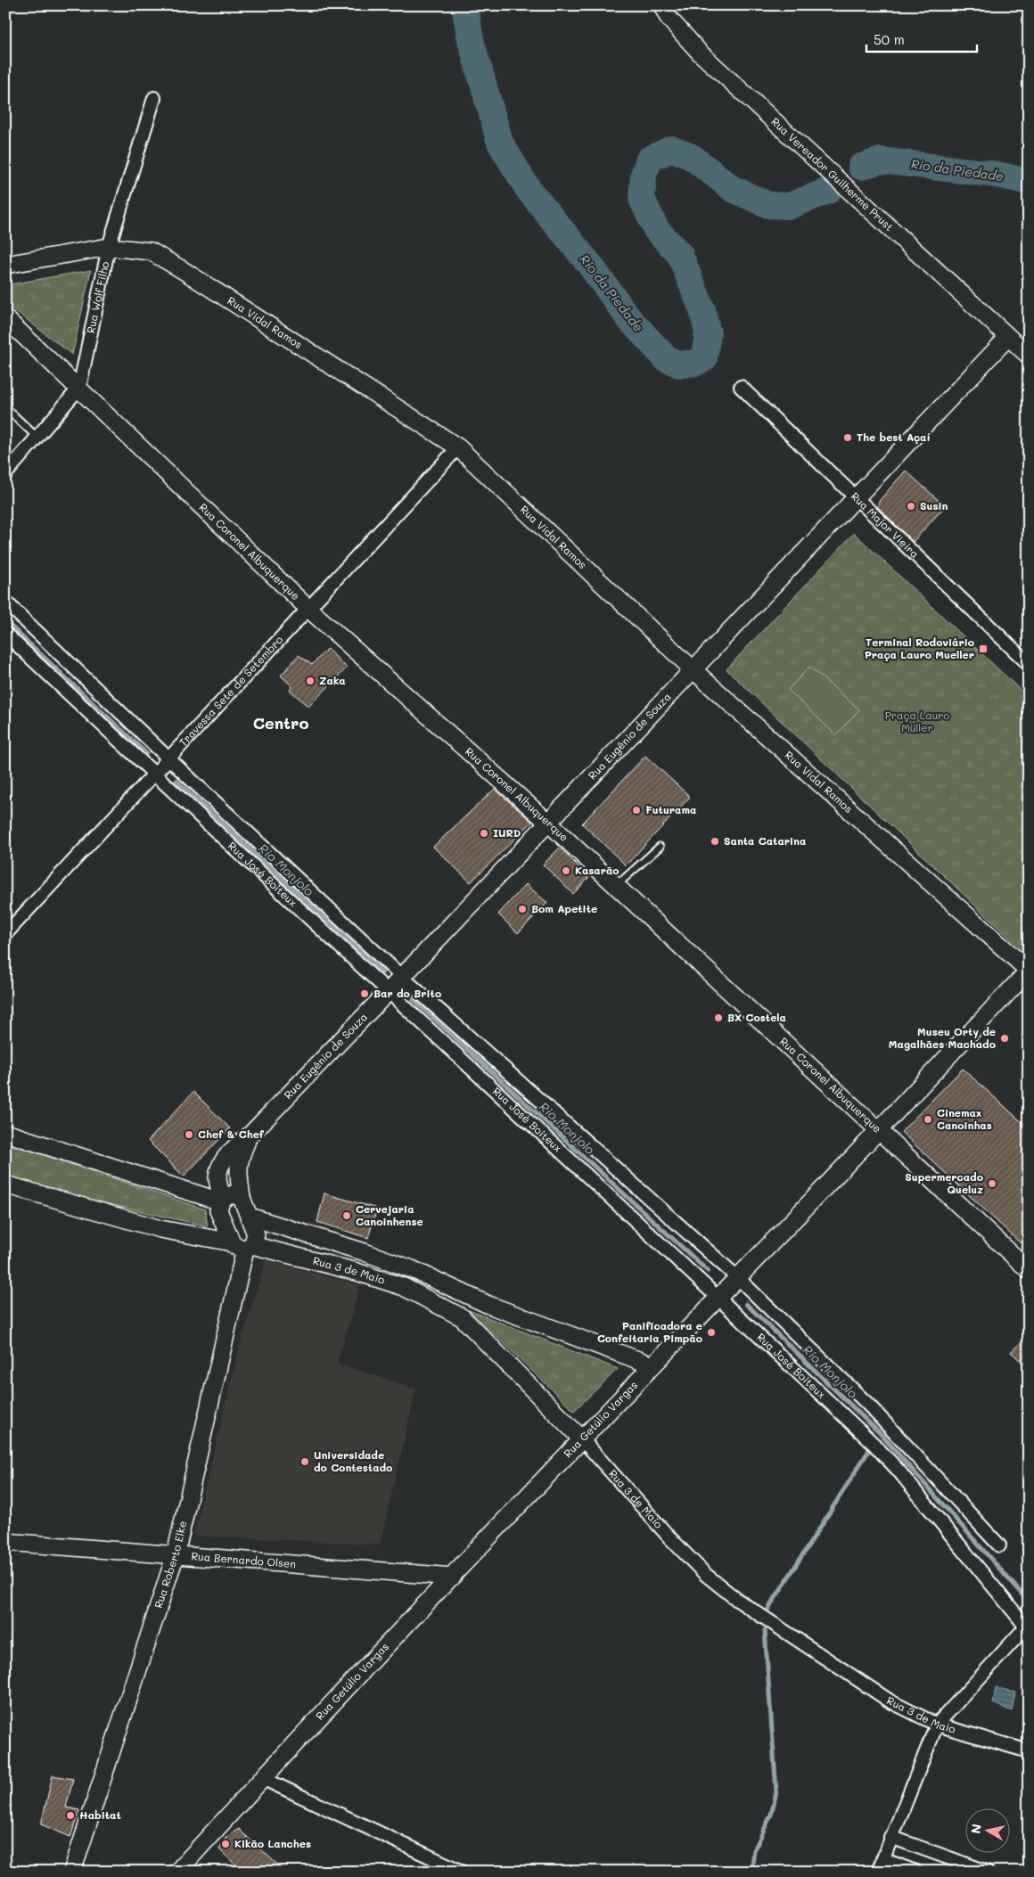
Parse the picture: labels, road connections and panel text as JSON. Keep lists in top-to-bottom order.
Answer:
{
  "streets": {
    "street": [
      "Rua Vereador Guilherme Prust",
      "Rua Wolf Filho",
      "Rua Vidal Ramos",
      "Rua Major Vieira",
      "Rua Coronel Albuquerque",
      "Travessa Sete de Setembro",
      "Rua Eugênio de Souza",
      "Rua José Boiteux",
      "Rua 3 de Maio",
      "Rua Getúlio Vargas",
      "Rua Bernardo Olsen",
      "Rua Roberto Elke"
    ]
  },
  "crossings": [
    ["Rua Vereador Guilherme Prust", "Rua Eugênio de Souza"],
    ["Rua Wolf Filho", "Rua Vidal Ramos"],
    ["Rua Wolf Filho", "Rua Coronel Albuquerque"],
    ["Rua Vidal Ramos", "Travessa Sete de Setembro"],
    ["Rua Vidal Ramos", "Rua Eugênio de Souza"],
    ["Rua Vidal Ramos", "Rua Getúlio Vargas"],
    ["Rua Major Vieira", "Rua Eugênio de Souza"],
    ["Rua Coronel Albuquerque", "Travessa Sete de Setembro"],
    ["Rua Coronel Albuquerque", "Rua Eugênio de Souza"],
    ["Rua Coronel Albuquerque", "Rua Getúlio Vargas"],
    ["Travessa Sete de Setembro", "Rua José Boiteux"],
    ["Rua Eugênio de Souza", "Rua José Boiteux"],
    ["Rua Eugênio de Souza", "Rua 3 de Maio"],
    ["Rua Eugênio de Souza", "Rua Roberto Elke"],
    ["Rua José Boiteux", "Rua Getúlio Vargas"],
    ["Rua 3 de Maio", "Rua Getúlio Vargas"],
    ["Rua 3 de Maio", "Rua Roberto Elke"],
    ["Rua Getúlio Vargas", "Rua Bernardo Olsen"],
    ["Rua Bernardo Olsen", "Rua Roberto Elke"]
  ],
  "districts": ["Centro"],
  "water": ["Rio da Piedade", "Rio Monjolo"],
  "parks": ["Praça Lauro Müller"],
  "places": {
    "other": [
      "The best Açaí",
      "Susin",
      "Zaka",
      "Futurama",
      "IURD",
      "Santa Catarina",
      "Kasarão",
      "Bom Apetite",
      "Bar do Brito",
      "BX Costela",
      "Museu Orty de Magalhães Machado",
      "Cinemax Canoinhas",
      "Chef & Chef",
      "Supermercado Queluz",
      "Cervejaria Canoinhense",
      "Panificadora e Confeitaria Pimpão",
      "Universidade do Contestado",
      "Habitat",
      "Kikão Lanches"
    ],
    "transit": ["Terminal Rodoviário Praça Lauro Mueller"]
  },
  "scale_bar": "50 m",
  "north": "left"
}
